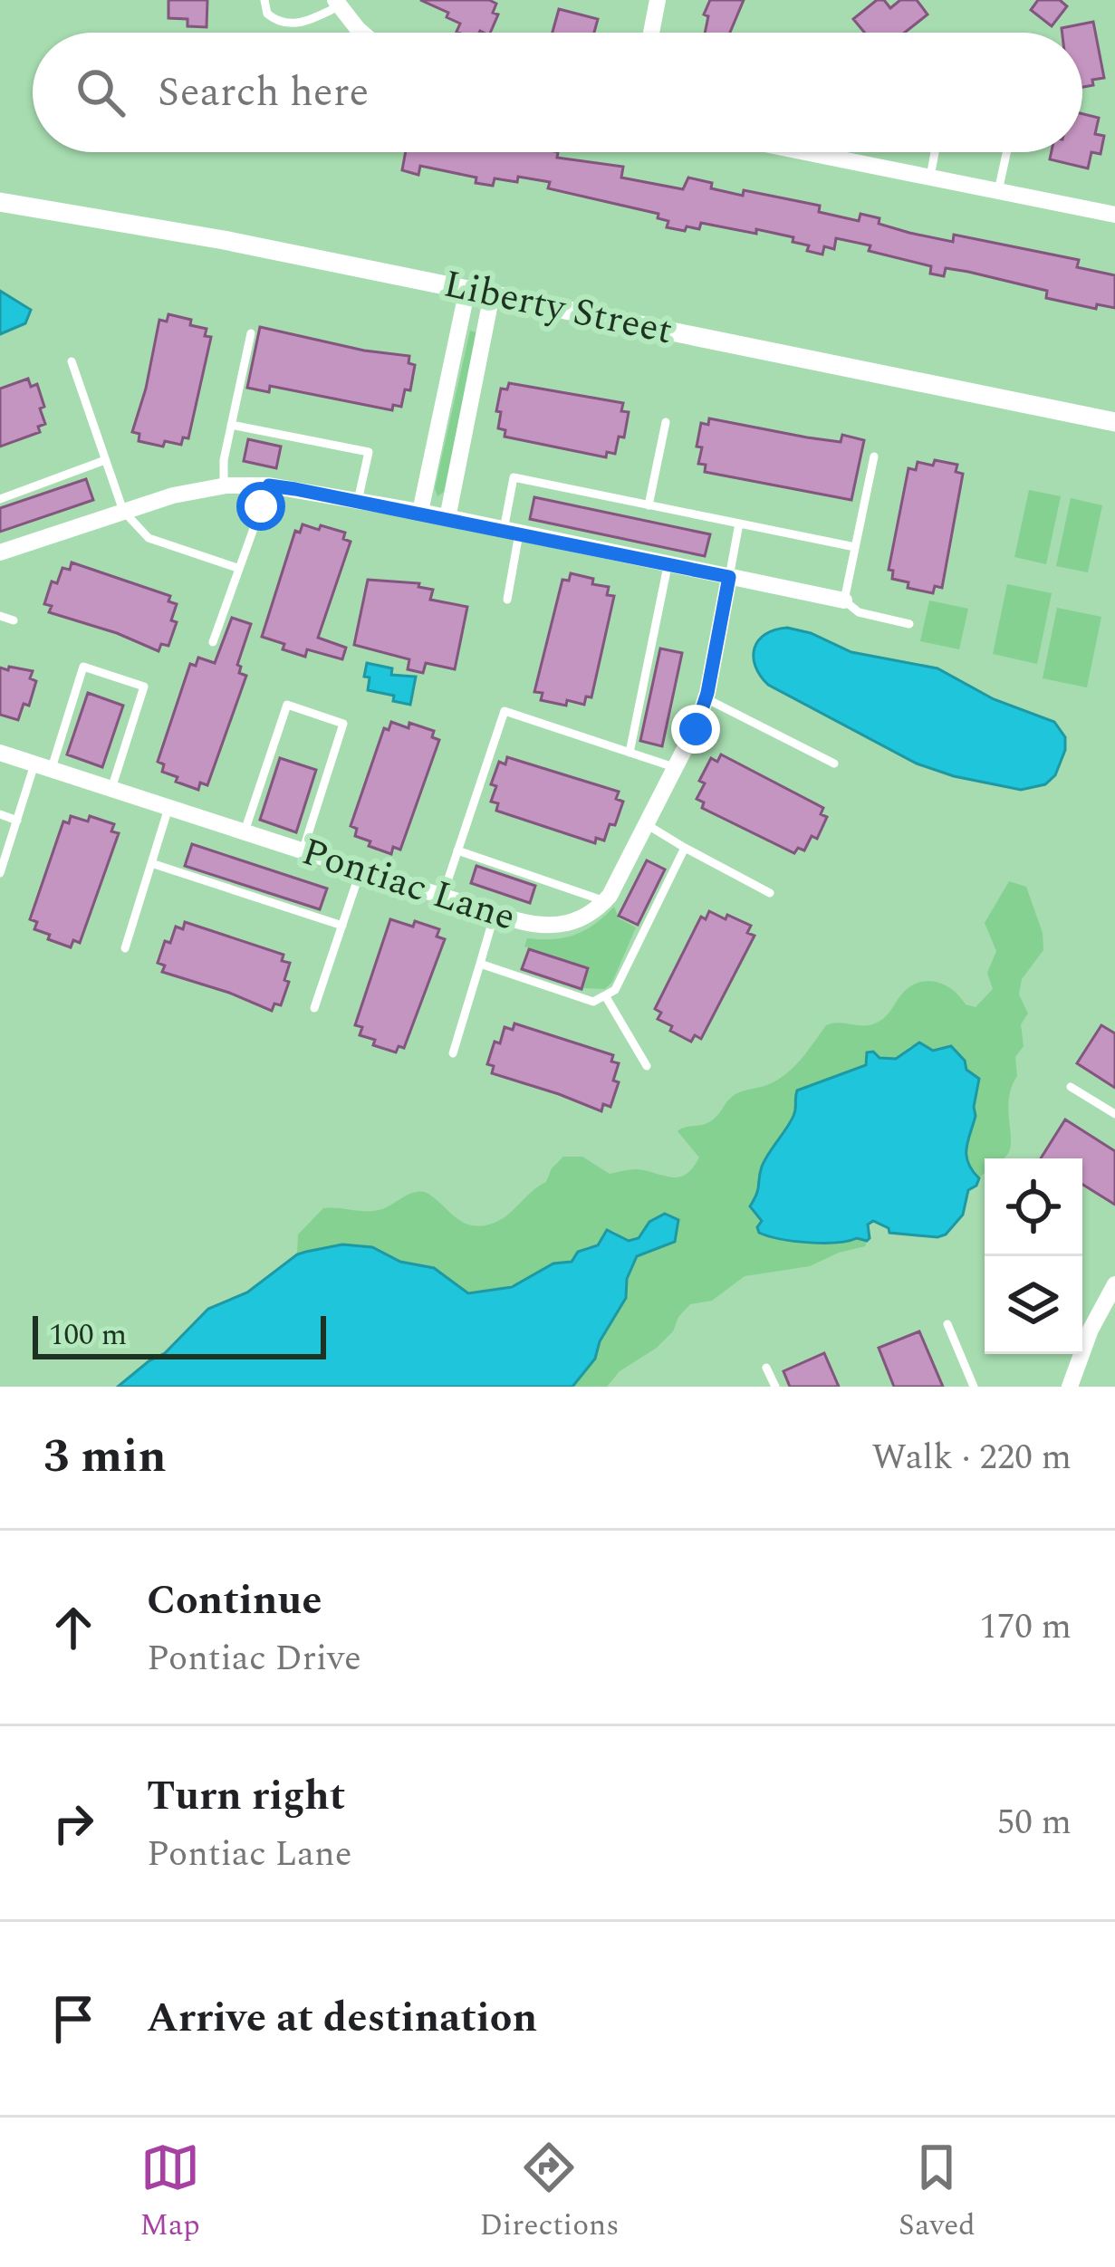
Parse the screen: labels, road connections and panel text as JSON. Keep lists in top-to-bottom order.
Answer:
{
  "streets": {
    "street": ["Liberty Street", "Pontiac Lane"]
  },
  "scale_bar": "100 m",
  "page": {
    "search": "Search here",
    "scale": "100 m",
    "heading": ["3 min", "Walk · 220 m"],
    "list": [
      ["Continue", "Pontiac Drive", "170 m"],
      ["Turn right", "Pontiac Lane", "50 m"],
      "Arrive at destination"
    ],
    "nav": ["Map", "Directions", "Saved"]
  }
}
